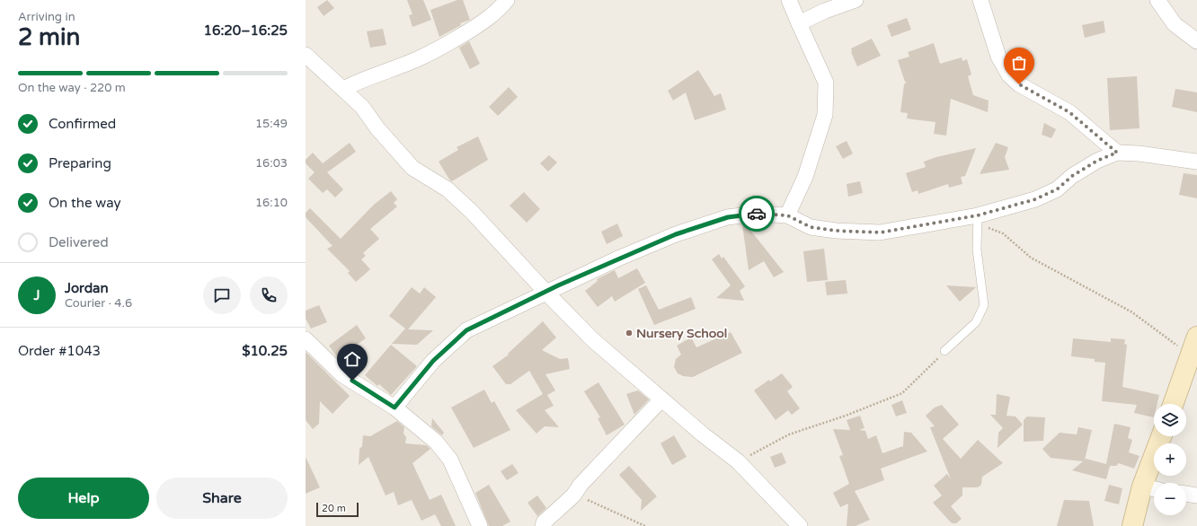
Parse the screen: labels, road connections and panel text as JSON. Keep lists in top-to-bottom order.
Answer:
{
  "places": ["Nursery School"],
  "scale_bar": "20 m",
  "page": {
    "heading": ["2 min", "Arriving in", "16:20–16:25"],
    "panel": [
      "Jordan",
      "Courier · 4.6",
      "Order #1043",
      "$10.25"
    ],
    "bar": "On the way · 220 m",
    "list": [
      ["Confirmed", "15:49"],
      ["Preparing", "16:03"],
      ["On the way", "16:10"],
      "Delivered"
    ],
    "round": "J",
    "map_buttons": ["+", "−"],
    "buttons": ["Help", "Share"],
    "scale": "20 m"
  }
}
